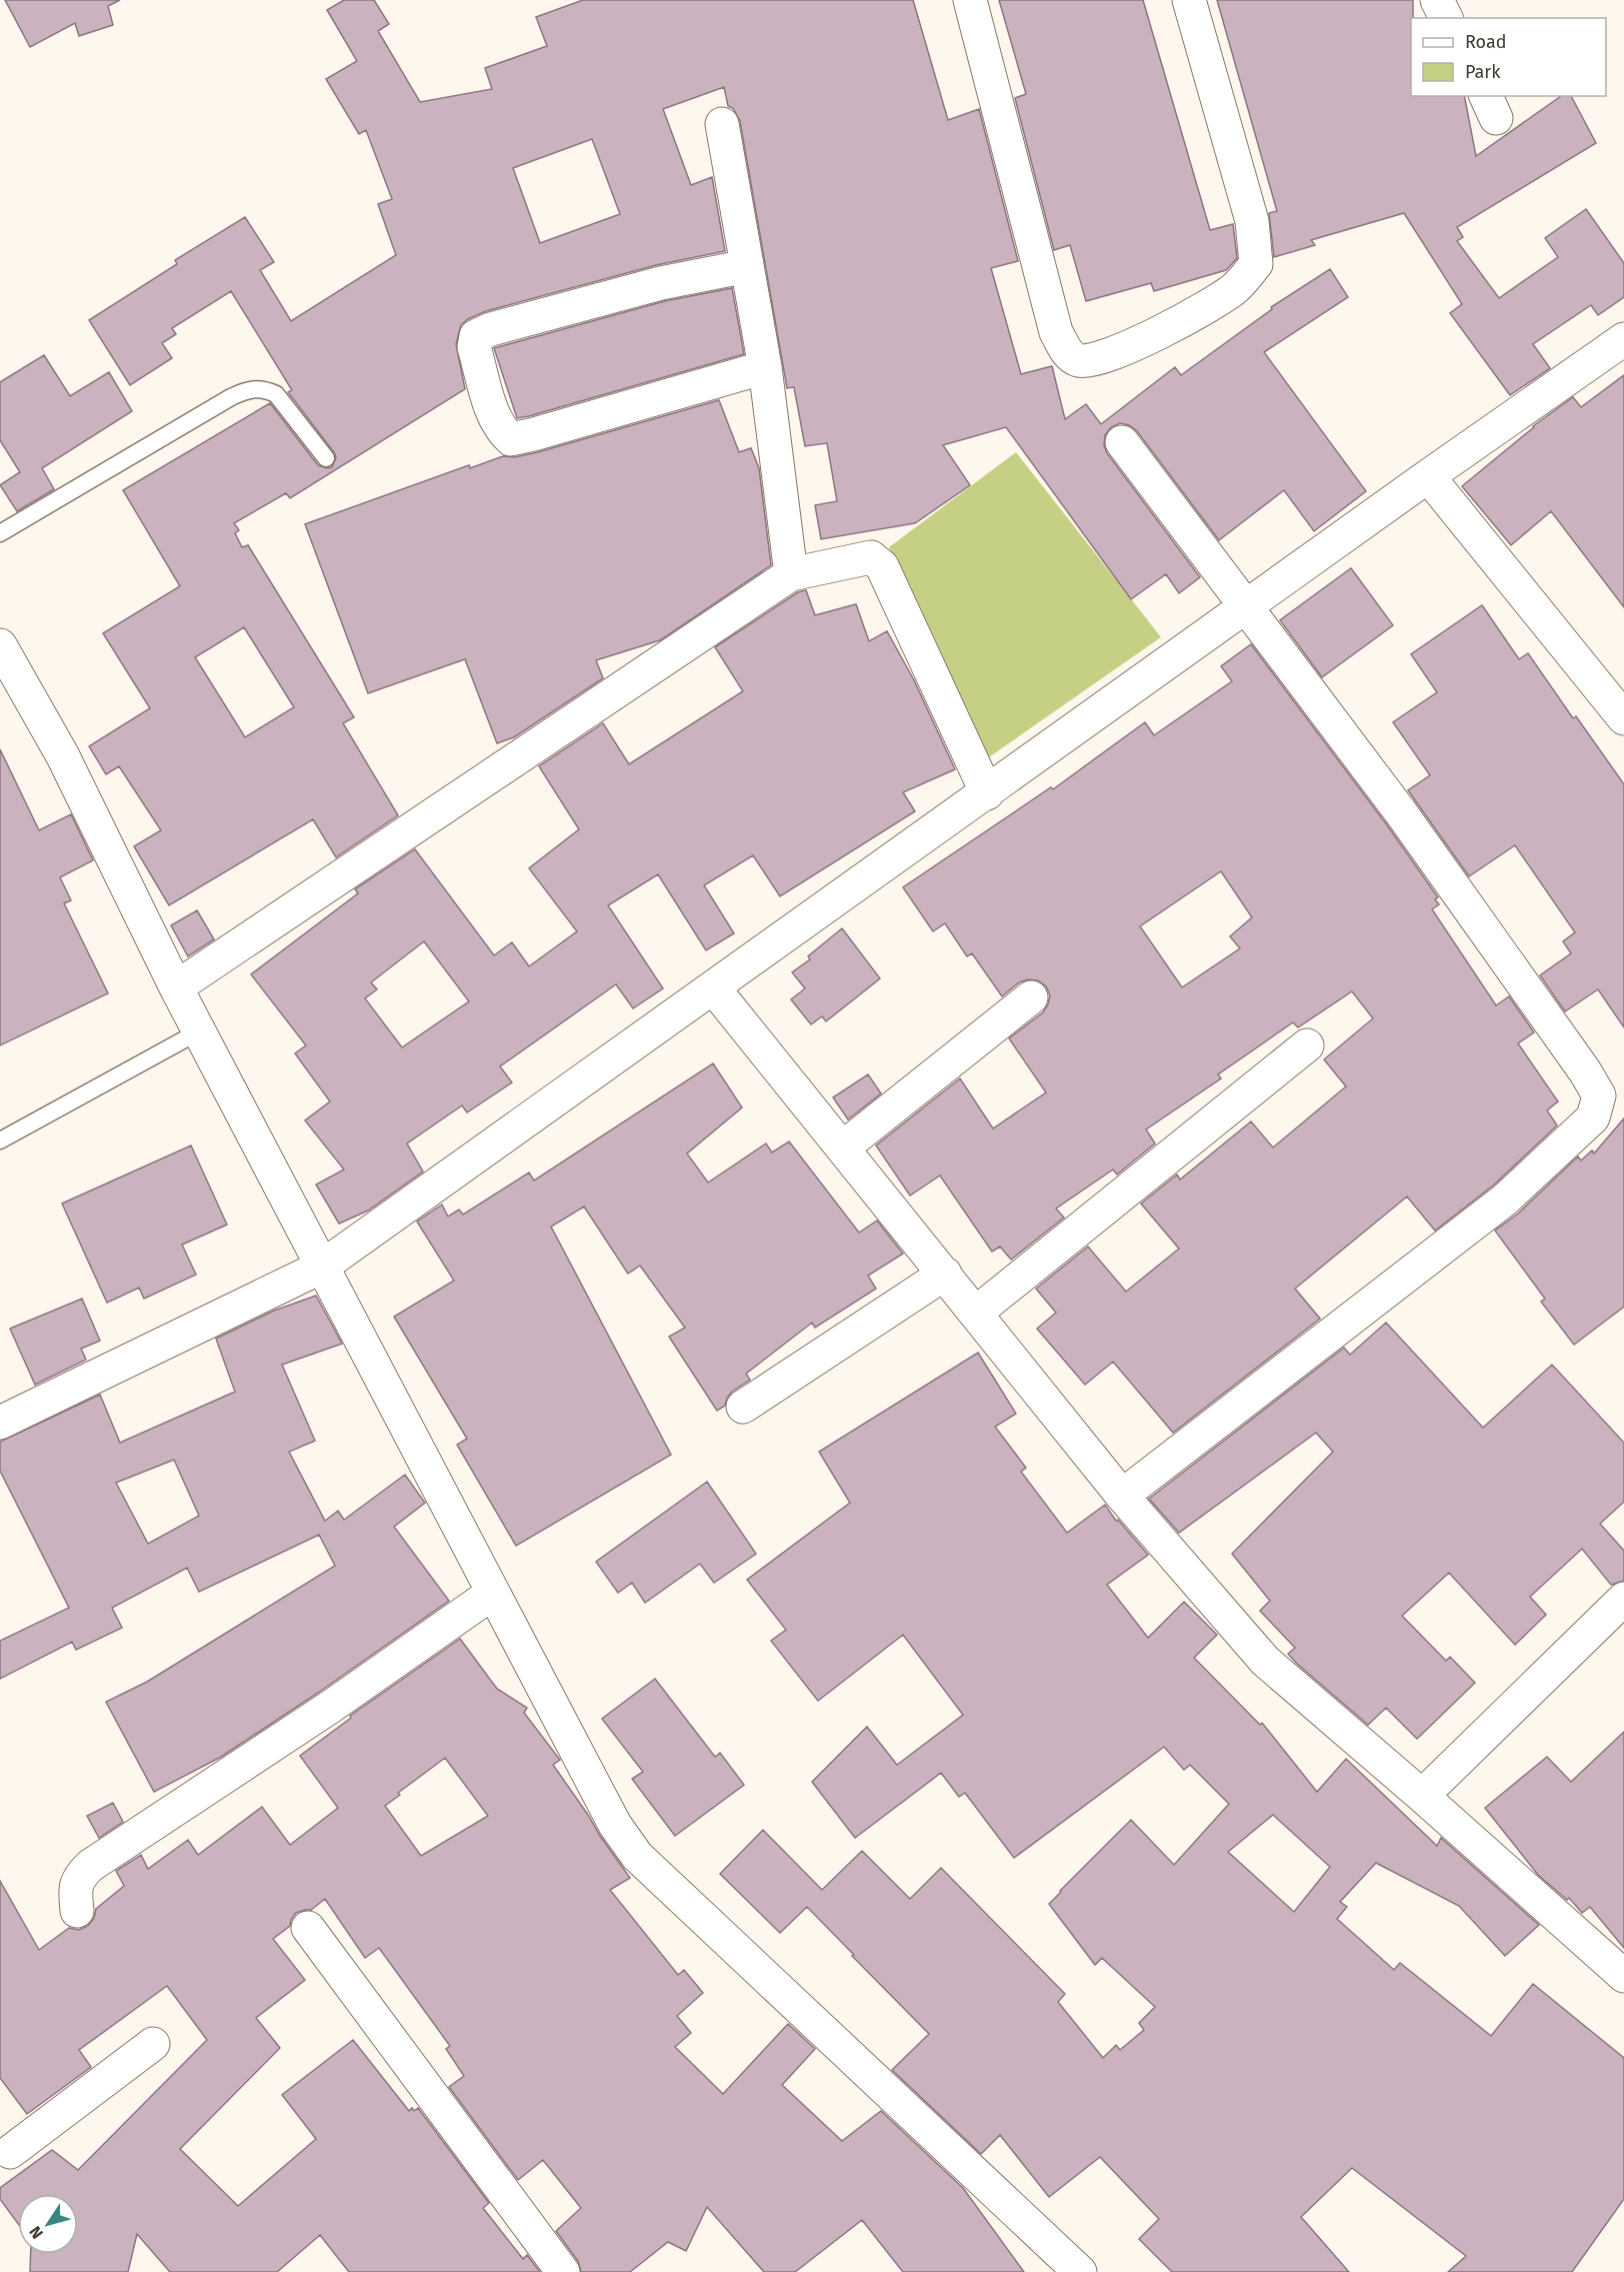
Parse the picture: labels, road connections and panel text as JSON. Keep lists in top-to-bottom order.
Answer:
{
  "legend": ["Road", "Park"],
  "north": "bottom left"
}
